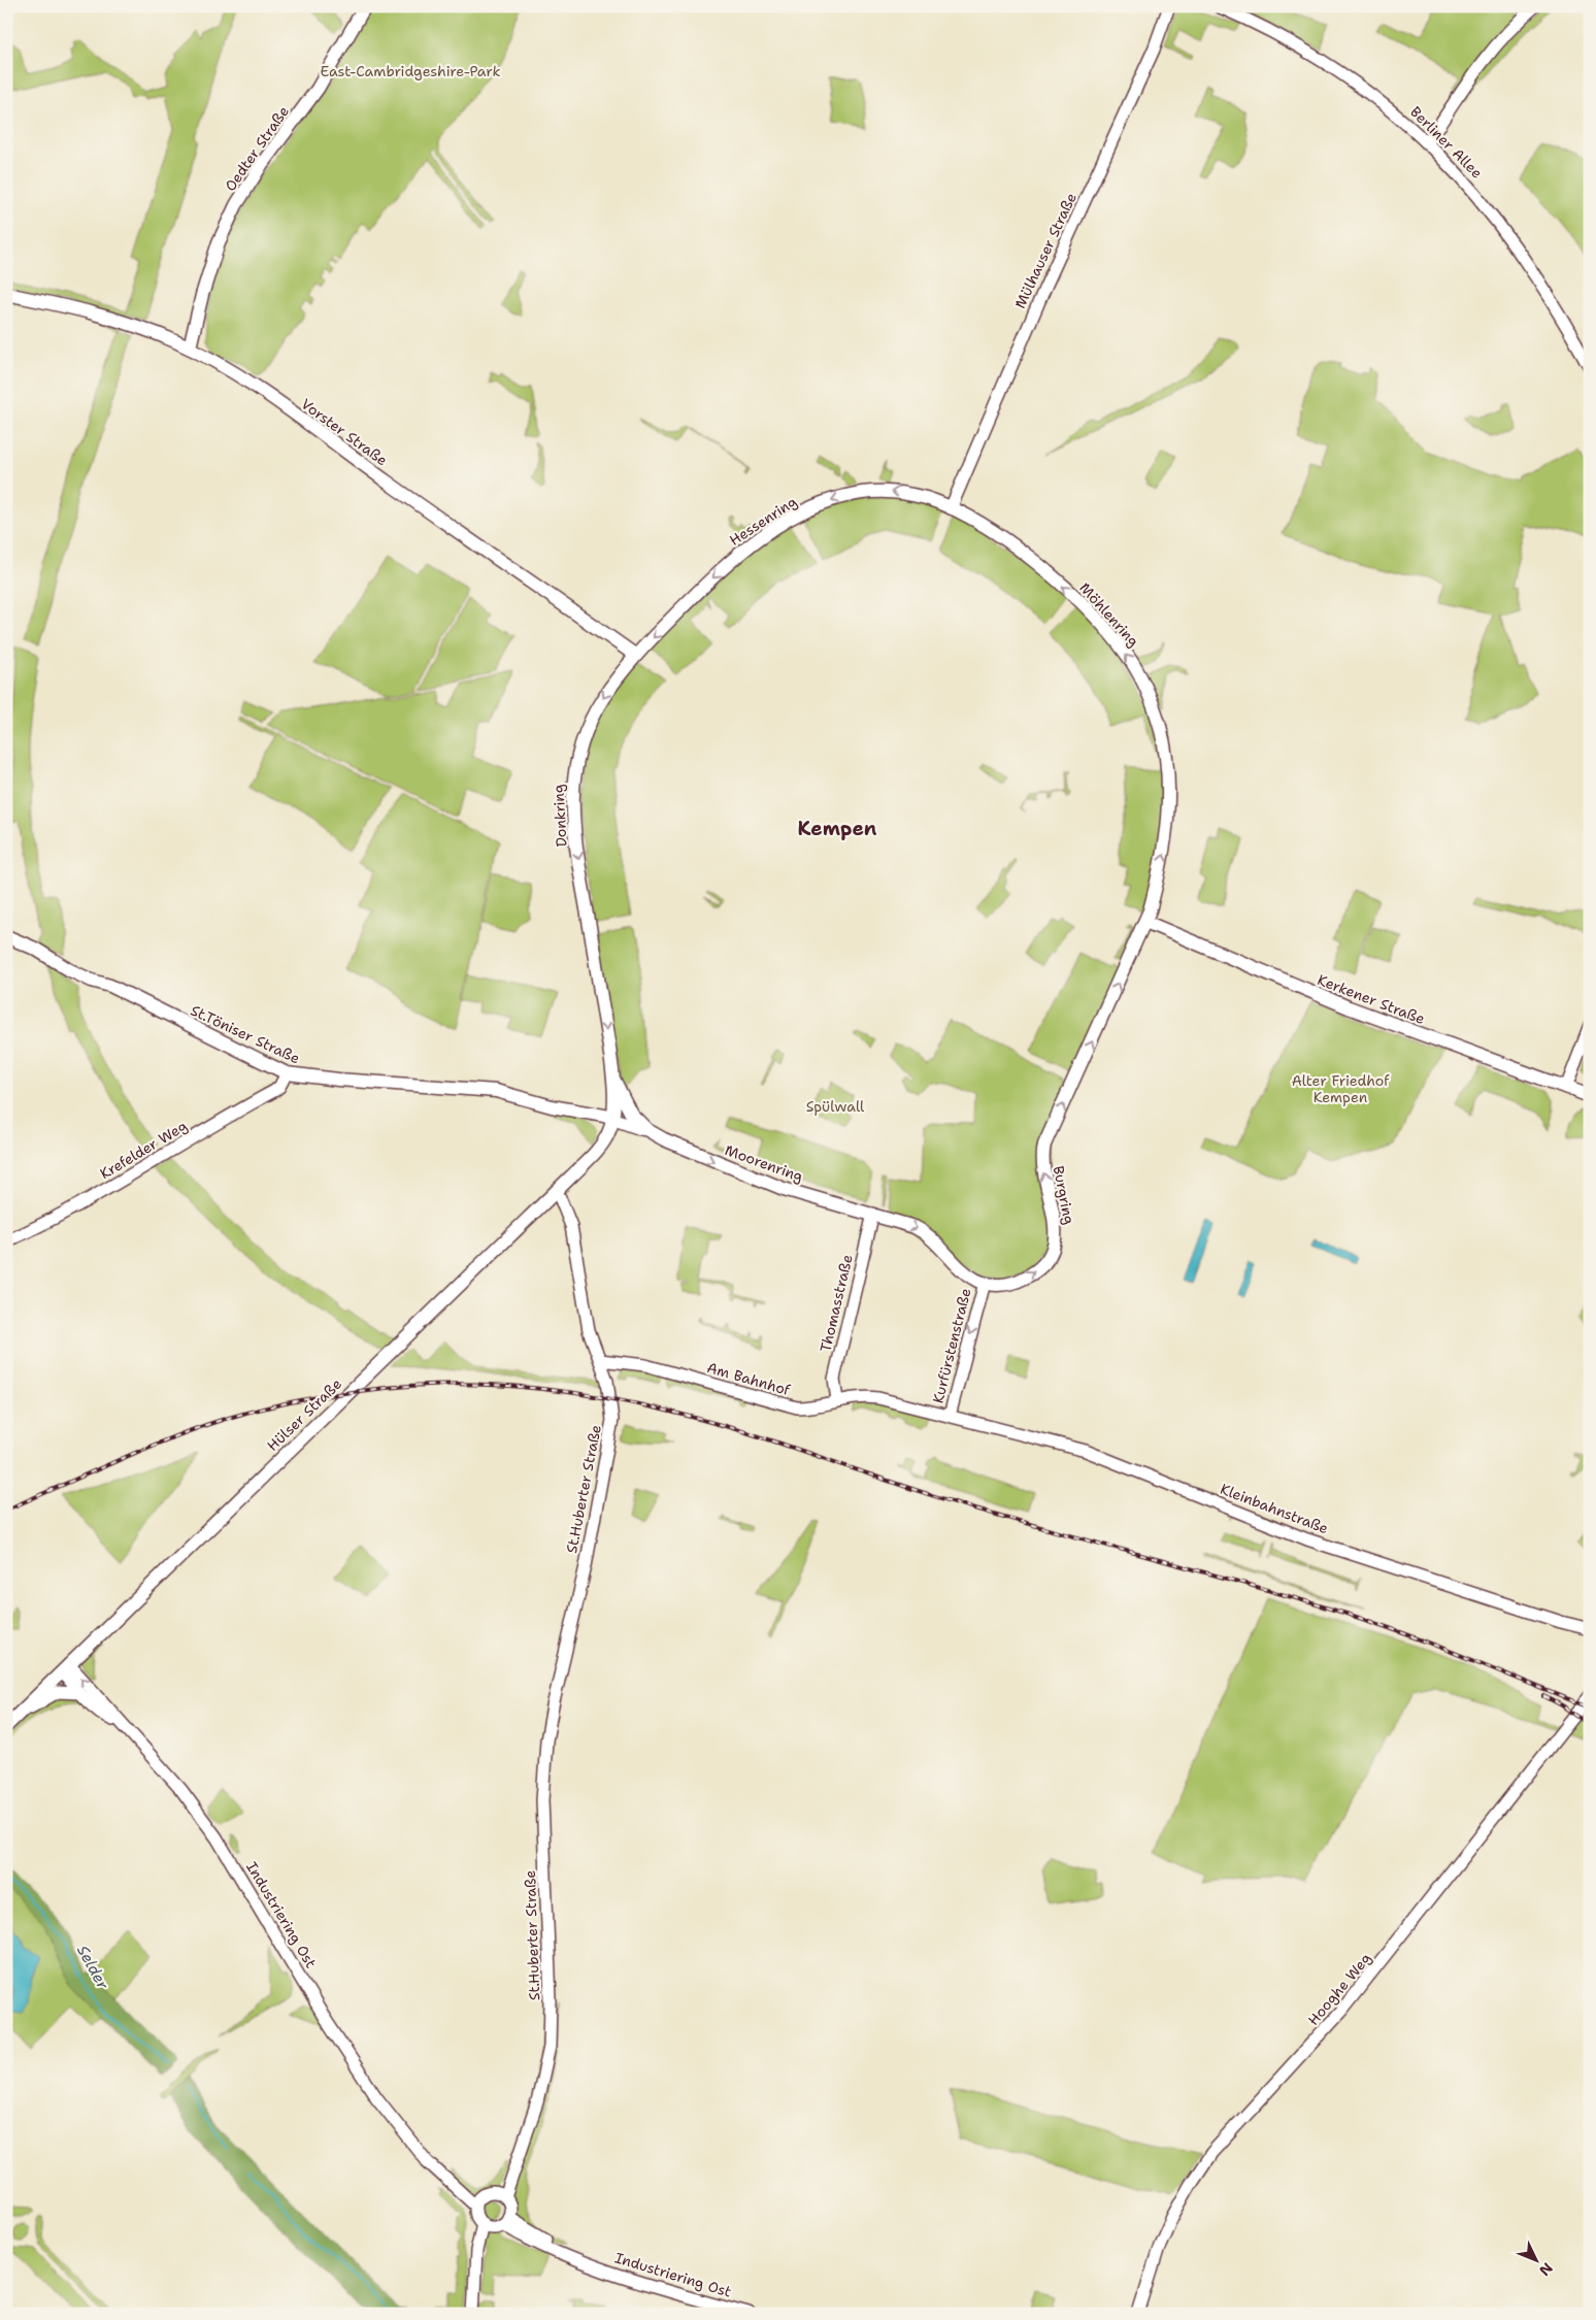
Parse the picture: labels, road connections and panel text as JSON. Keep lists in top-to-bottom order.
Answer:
{
  "streets": {
    "main road": [
      "Oedter Straße",
      "Vorster Straße",
      "Hessenring",
      "Möhlenring",
      "Donkring",
      "Kerkener Straße",
      "St.Töniser Straße",
      "Moorenring",
      "Burgring",
      "Hülser Straße"
    ],
    "street": [
      "Berliner Allee",
      "Mülhauser Straße",
      "Krefelder Weg",
      "Thomasstraße",
      "Kurfürstenstraße",
      "Am Bahnhof",
      "St.Huberter Straße",
      "Kleinbahnstraße",
      "Industriering Ost",
      "Hooghe Weg"
    ]
  },
  "crossings": [
    ["Oedter Straße", "Vorster Straße"],
    ["Mülhauser Straße", "Hessenring"],
    ["Vorster Straße", "Donkring"],
    ["Hessenring", "Möhlenring"],
    ["Hessenring", "Donkring"],
    ["Möhlenring", "Kerkener Straße"],
    ["Möhlenring", "Burgring"],
    ["Donkring", "St.Töniser Straße"],
    ["Donkring", "Moorenring"],
    ["Donkring", "Hülser Straße"],
    ["Kerkener Straße", "Burgring"],
    ["St.Töniser Straße", "Krefelder Weg"],
    ["St.Töniser Straße", "Hülser Straße"],
    ["Moorenring", "Thomasstraße"],
    ["Burgring", "Kurfürstenstraße"],
    ["Thomasstraße", "Am Bahnhof"],
    ["Kurfürstenstraße", "Am Bahnhof"],
    ["Kurfürstenstraße", "Kleinbahnstraße"],
    ["Am Bahnhof", "St.Huberter Straße"],
    ["Am Bahnhof", "Kleinbahnstraße"],
    ["Hülser Straße", "St.Huberter Straße"],
    ["Hülser Straße", "Industriering Ost"],
    ["St.Huberter Straße", "Industriering Ost"]
  ],
  "one_way": [
    "Hessenring",
    "Möhlenring",
    "Donkring",
    "Moorenring",
    "Burgring",
    "Kurfürstenstraße"
  ],
  "districts": ["Kempen"],
  "water": ["Selder"],
  "parks": ["East-Cambridgeshire-Park", "Alter Friedhof Kempen", "Spülwall"],
  "north": "bottom right"
}
